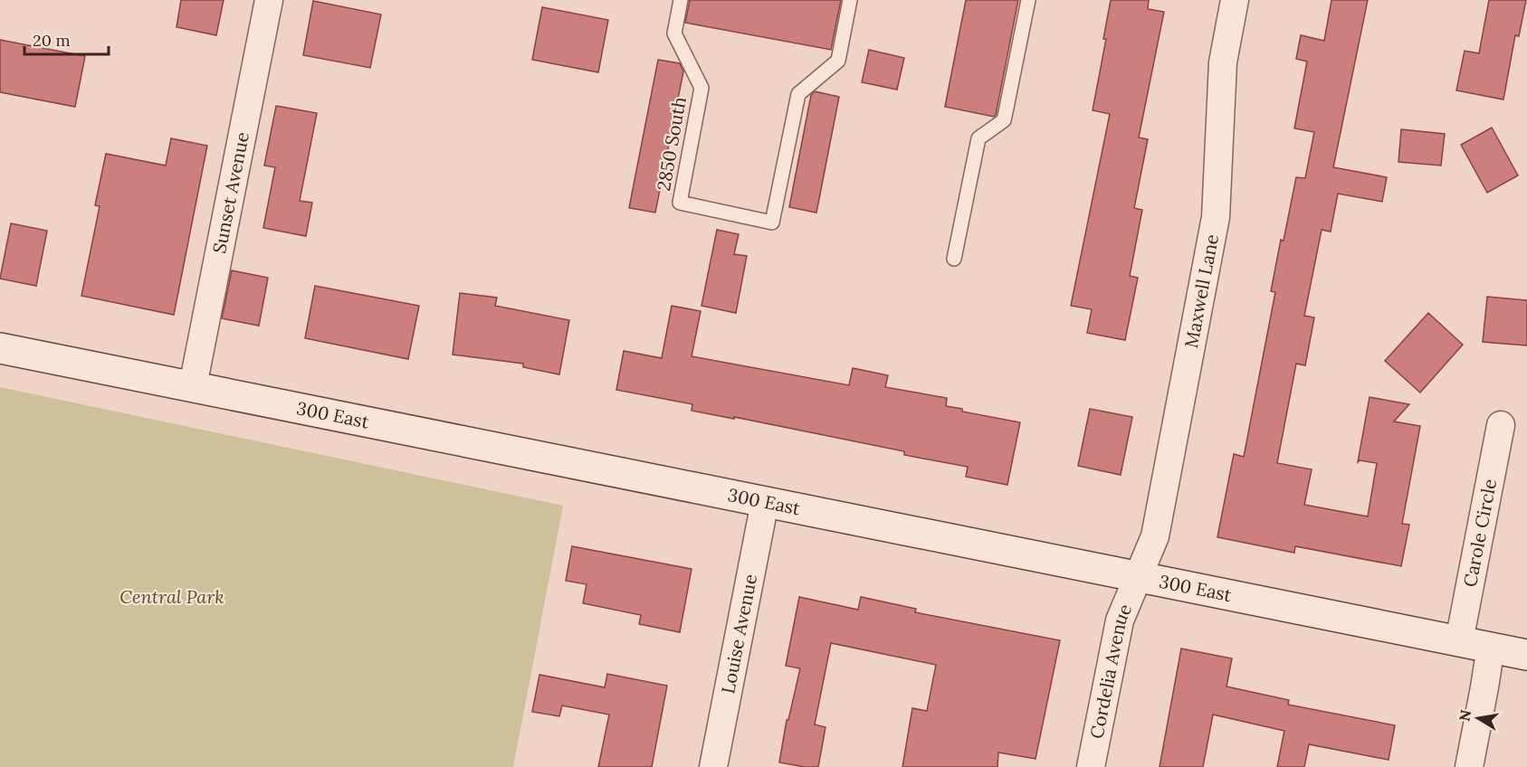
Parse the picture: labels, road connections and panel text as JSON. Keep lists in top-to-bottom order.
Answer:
{
  "streets": {
    "street": [
      "Sunset Avenue",
      "Maxwell Lane",
      "300 East",
      "Carole Circle",
      "Louise Avenue",
      "Cordelia Avenue"
    ],
    "lane": ["2850 South"]
  },
  "crossings": [
    ["Sunset Avenue", "300 East"],
    ["Maxwell Lane", "300 East"],
    ["Maxwell Lane", "Cordelia Avenue"],
    ["300 East", "Carole Circle"],
    ["300 East", "Louise Avenue"],
    ["300 East", "Cordelia Avenue"]
  ],
  "parks": ["Central Park"],
  "scale_bar": "20 m",
  "north": "left"
}
